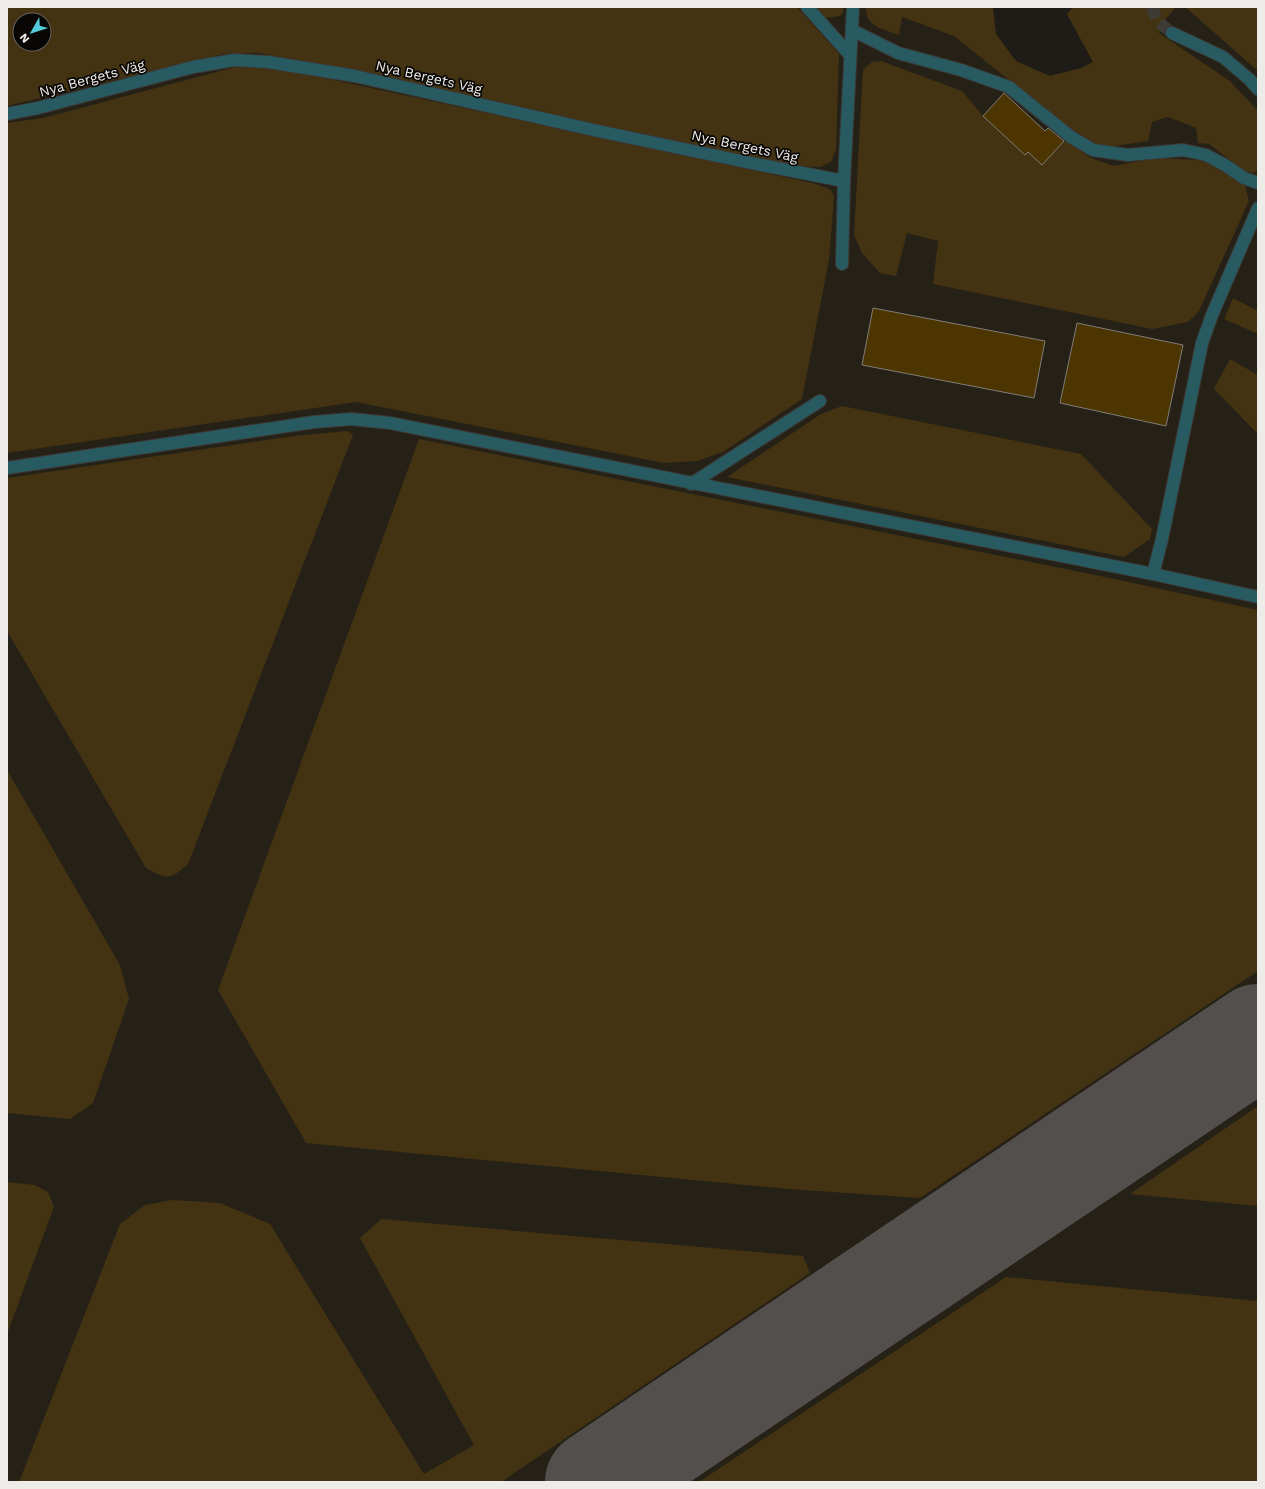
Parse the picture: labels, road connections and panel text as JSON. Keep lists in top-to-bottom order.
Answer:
{
  "streets": {
    "lane": ["Nya Bergets Väg"]
  },
  "north": "bottom left"
}
